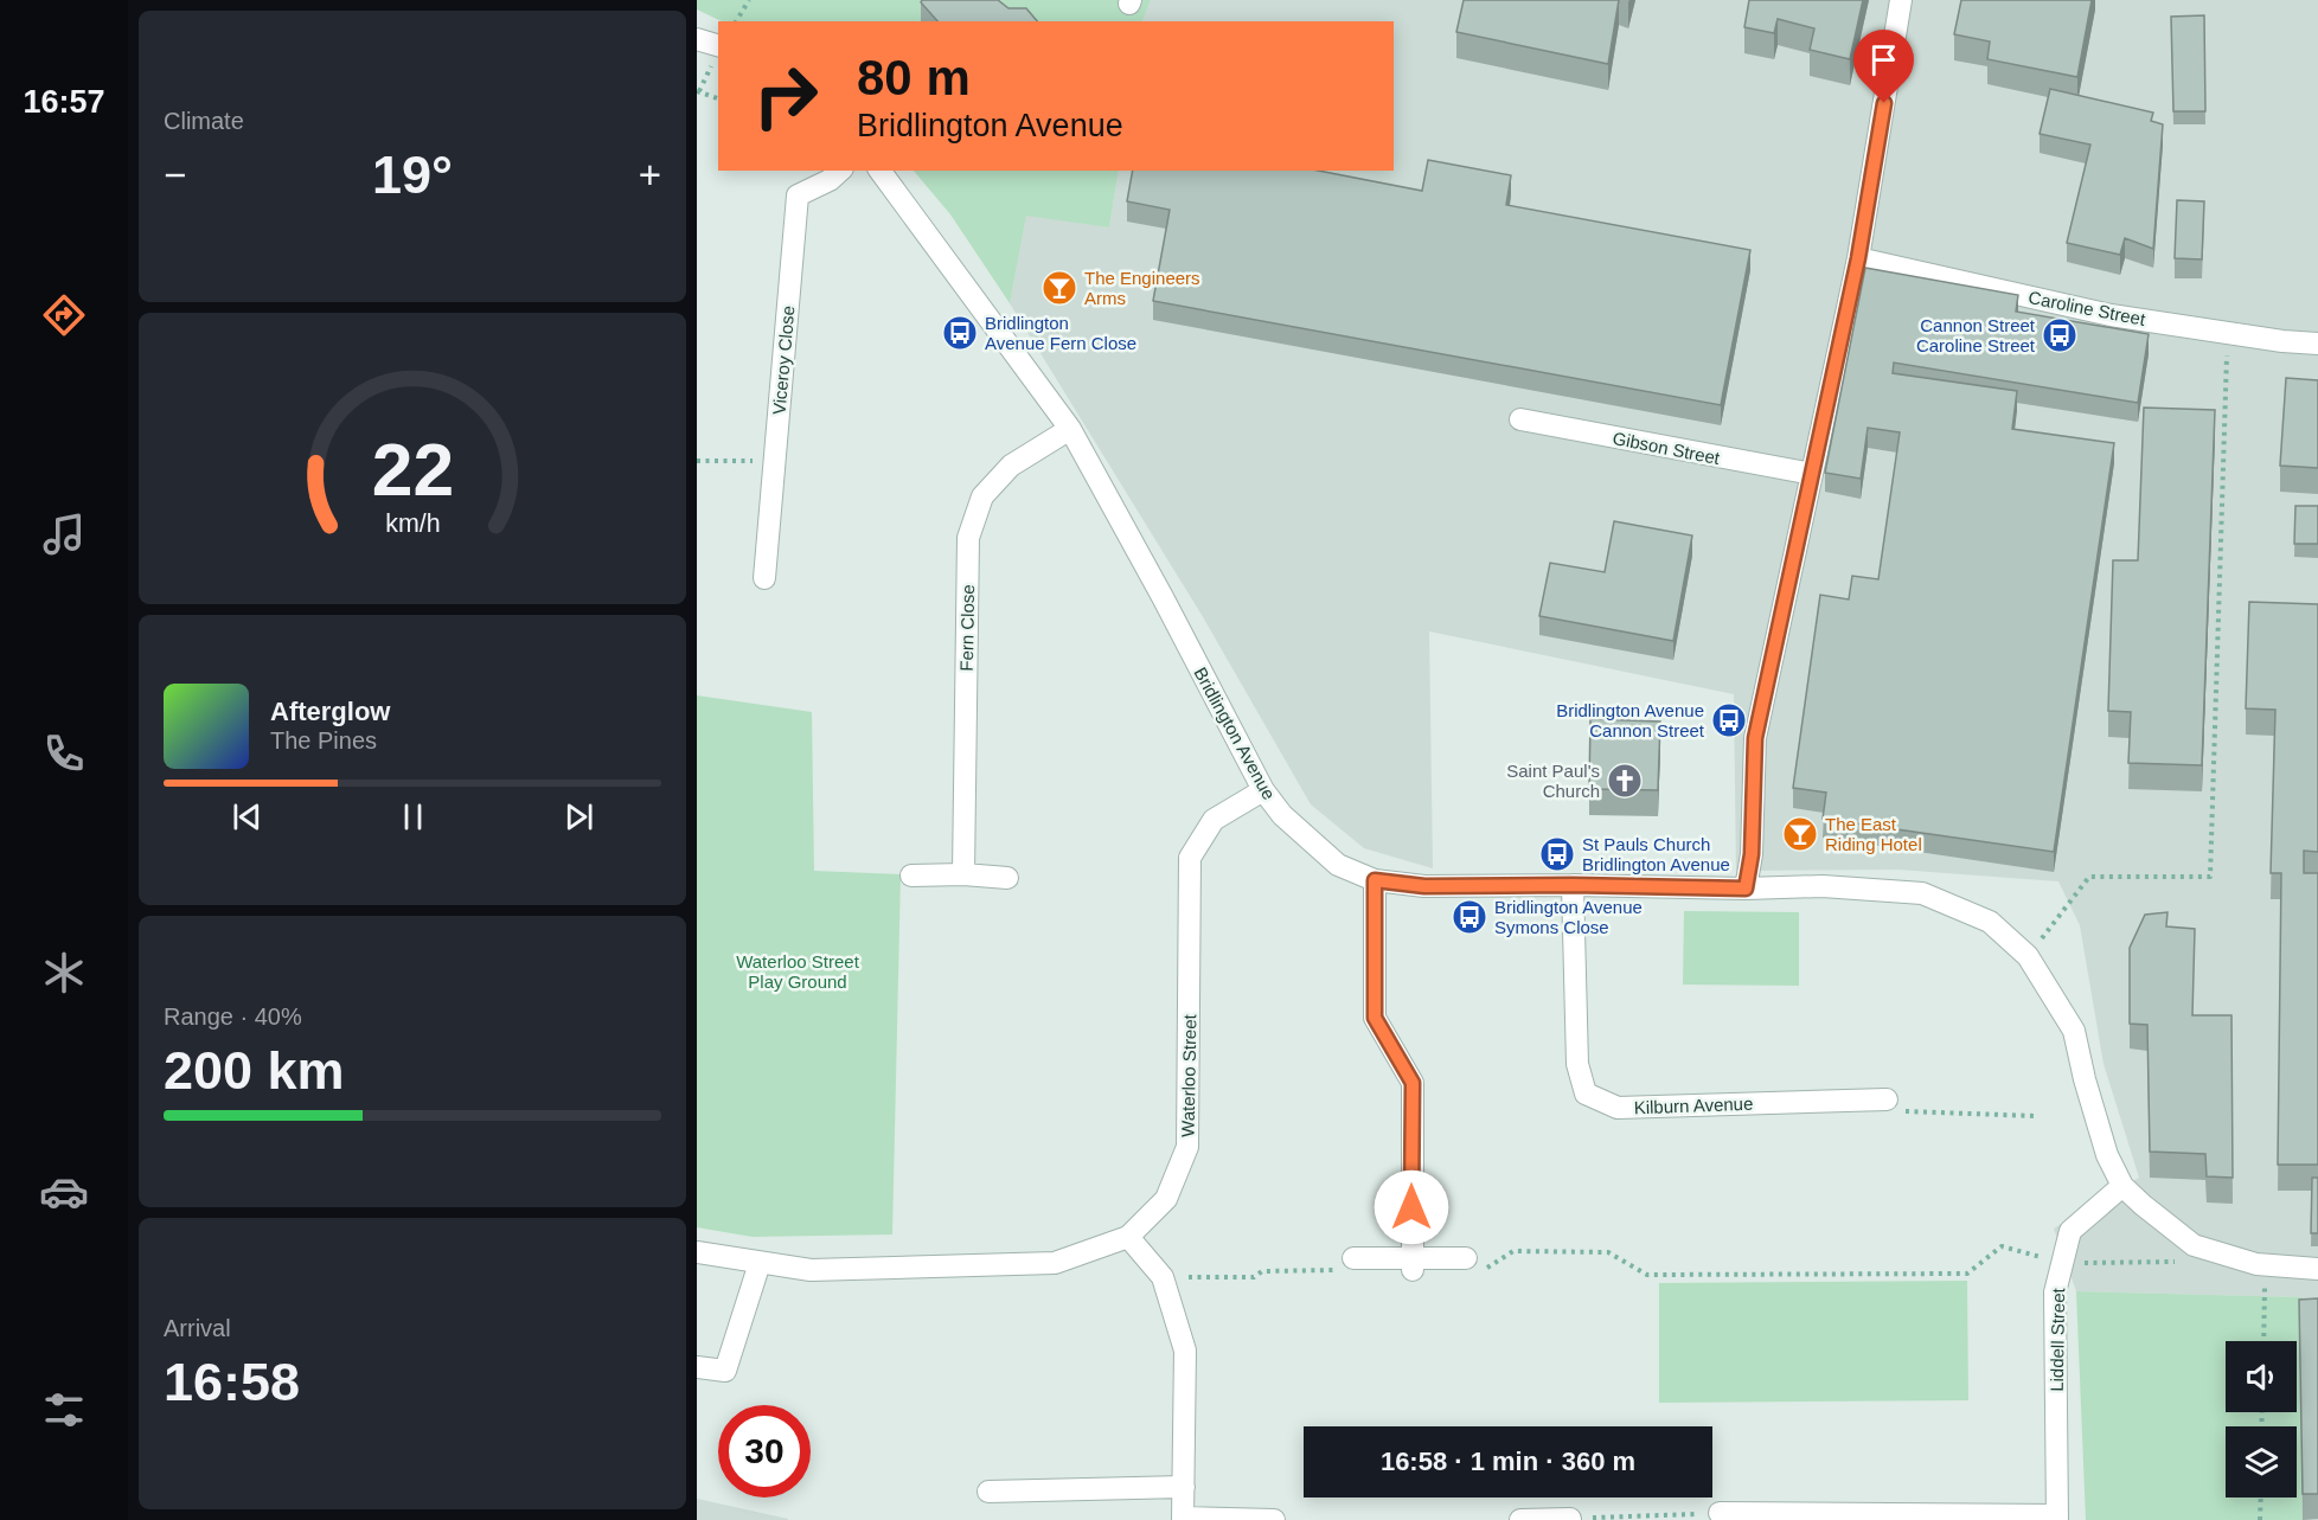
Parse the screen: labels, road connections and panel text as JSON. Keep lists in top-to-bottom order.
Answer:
{
  "streets": {
    "street": [
      "Caroline Street",
      "Viceroy Close",
      "Gibson Street",
      "Fern Close",
      "Bridlington Avenue",
      "Waterloo Street",
      "Kilburn Avenue",
      "Liddell Street"
    ]
  },
  "crossings": [
    ["Fern Close", "Bridlington Avenue"],
    ["Bridlington Avenue", "Waterloo Street"],
    ["Bridlington Avenue", "Kilburn Avenue"],
    ["Bridlington Avenue", "Liddell Street"]
  ],
  "parks": ["Waterloo Street Play Ground"],
  "places": {
    "bar": ["The Engineers Arms", "The East Riding Hotel"],
    "bus stop": [
      "Bridlington Avenue Fern Close",
      "Cannon Street Caroline Street",
      "Bridlington Avenue Cannon Street",
      "St Pauls Church Bridlington Avenue",
      "Bridlington Avenue Symons Close"
    ],
    "church": ["Saint Paul's Church"]
  },
  "page": {
    "tabs": "16:57",
    "tile": [
      "Climate",
      ["Range · 40%", "200 km"],
      ["Arrival", "16:58"]
    ],
    "turn": ["80 m", "Bridlington Avenue"],
    "heat": ["−", "19°", "+"],
    "song": ["Afterglow", "The Pines"],
    "limit": "30",
    "trip": "16:58 · 1 min · 360 m",
    "gauge": ["22", "km/h"]
  }
}
